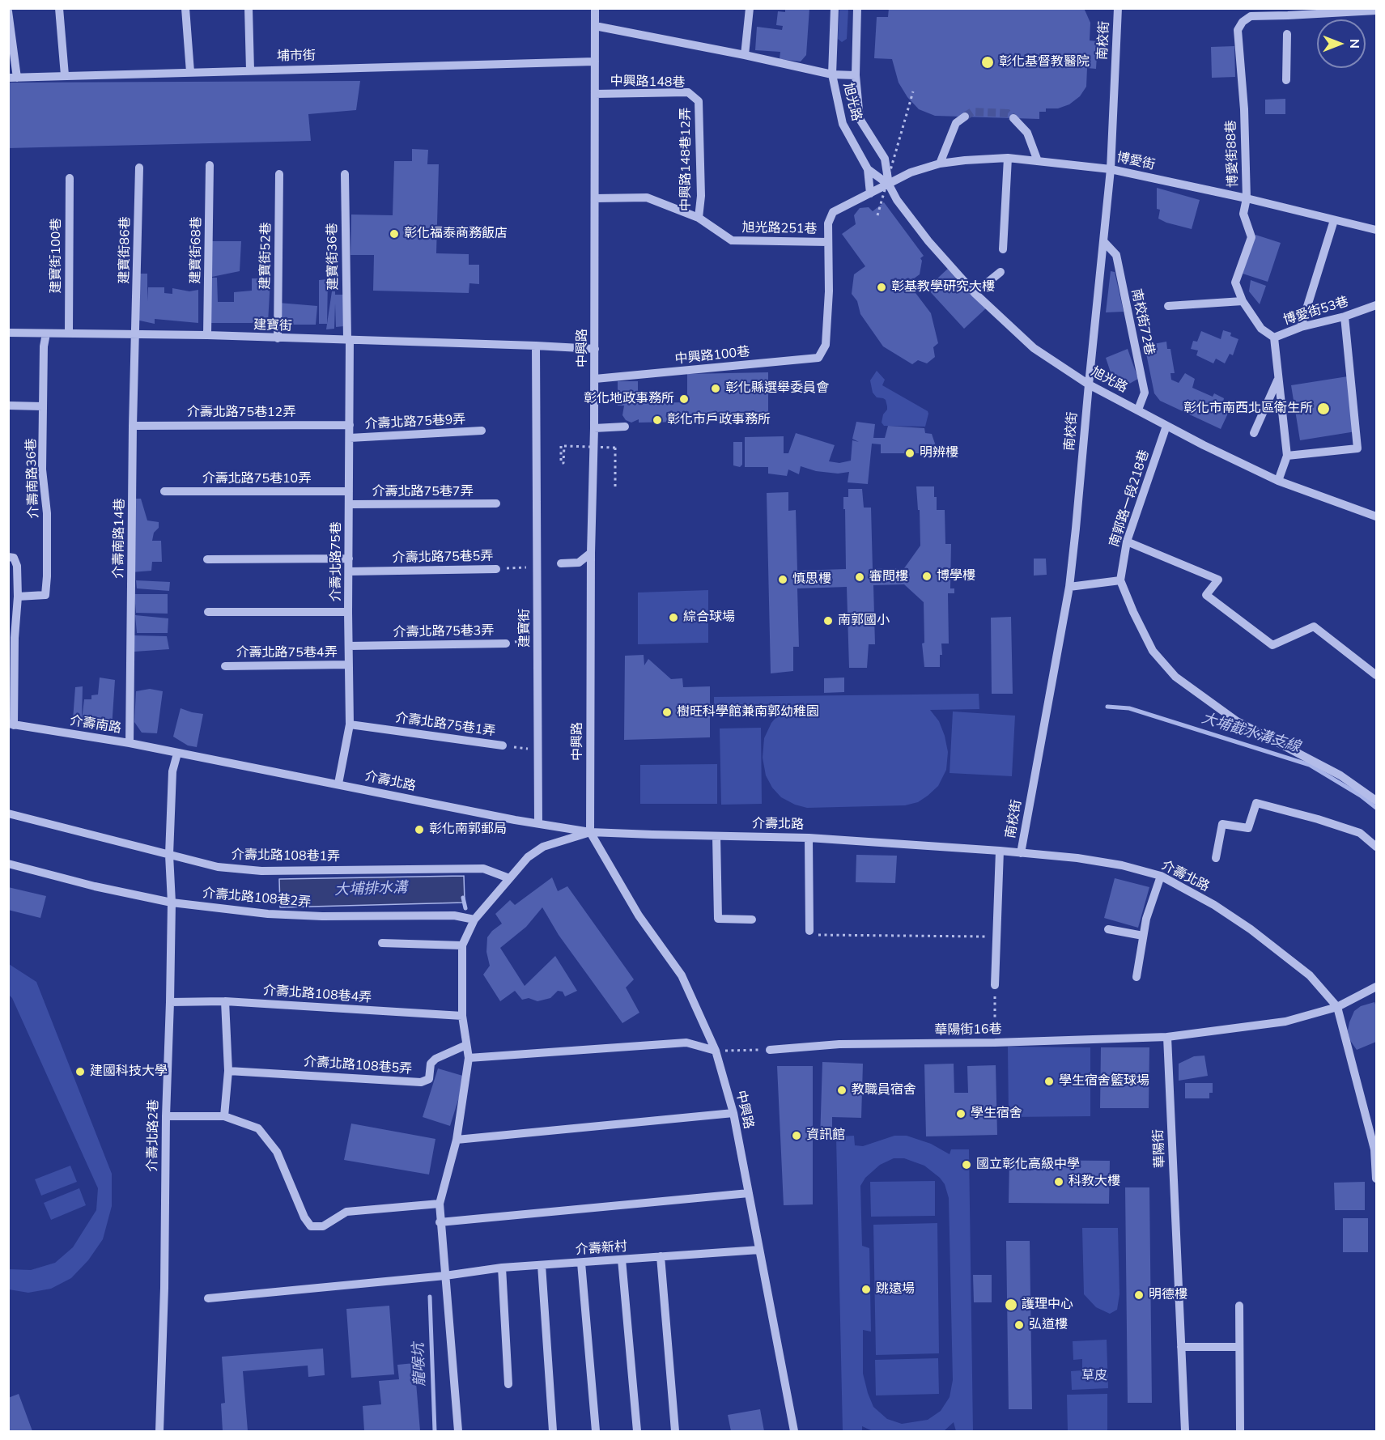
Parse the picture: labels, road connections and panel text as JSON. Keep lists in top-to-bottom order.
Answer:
{
  "streets": {
    "street": [
      "南校街",
      "埔市街",
      "中興路148巷",
      "旭光路",
      "博愛街88巷",
      "中興路148巷12弄",
      "博愛街",
      "旭光路251巷",
      "建寶街86巷",
      "建寶街68巷",
      "建寶街100巷",
      "建寶街52巷",
      "建寶街36巷",
      "博愛街53巷",
      "南校街72巷",
      "建寶街",
      "中興路",
      "中興路100巷",
      "介壽北路75巷12弄",
      "介壽北路75巷9弄",
      "介壽南路36巷",
      "介壽北路75巷10弄",
      "介壽北路75巷7弄",
      "南郭路一段218巷",
      "介壽南路14巷",
      "介壽北路75巷5弄",
      "介壽北路75巷",
      "介壽北路75巷3弄",
      "介壽北路75巷4弄",
      "介壽南路",
      "介壽北路75巷1弄",
      "介壽北路",
      "介壽北路108巷1弄",
      "介壽北路108巷2弄",
      "介壽北路108巷4弄",
      "華陽街16巷",
      "介壽北路108巷5弄",
      "介壽北路2巷",
      "華陽街",
      "介壽新村"
    ]
  },
  "crossings": [
    ["南校街", "旭光路"],
    ["南校街", "博愛街"],
    ["南校街", "南校街72巷"],
    ["南校街", "介壽北路"],
    ["埔市街", "中興路"],
    ["中興路148巷", "中興路148巷12弄"],
    ["中興路148巷", "中興路"],
    ["旭光路", "博愛街"],
    ["旭光路", "旭光路251巷"],
    ["旭光路", "南校街72巷"],
    ["旭光路", "南郭路一段218巷"],
    ["博愛街88巷", "博愛街"],
    ["博愛街88巷", "博愛街53巷"],
    ["中興路148巷12弄", "旭光路251巷"],
    ["博愛街", "旭光路251巷"],
    ["博愛街", "博愛街53巷"],
    ["旭光路251巷", "中興路"],
    ["旭光路251巷", "中興路100巷"],
    ["建寶街86巷", "建寶街"],
    ["建寶街86巷", "介壽南路14巷"],
    ["建寶街68巷", "建寶街"],
    ["建寶街100巷", "建寶街"],
    ["建寶街52巷", "建寶街"],
    ["建寶街36巷", "建寶街"],
    ["建寶街36巷", "介壽北路75巷"],
    ["建寶街", "中興路"],
    ["建寶街", "介壽南路36巷"],
    ["建寶街", "介壽南路14巷"],
    ["建寶街", "介壽北路75巷5弄"],
    ["建寶街", "介壽北路75巷"],
    ["建寶街", "介壽北路75巷3弄"],
    ["建寶街", "介壽北路75巷1弄"],
    ["建寶街", "介壽北路"],
    ["中興路", "中興路100巷"],
    ["中興路", "介壽北路"],
    ["中興路", "介壽新村"],
    ["介壽北路75巷12弄", "介壽南路14巷"],
    ["介壽北路75巷12弄", "介壽北路75巷"],
    ["介壽北路75巷9弄", "介壽北路75巷"],
    ["介壽北路75巷10弄", "介壽北路75巷"],
    ["介壽北路75巷7弄", "介壽北路75巷"],
    ["介壽南路14巷", "介壽南路"],
    ["介壽北路75巷5弄", "介壽北路75巷"],
    ["介壽北路75巷", "介壽北路75巷3弄"],
    ["介壽北路75巷", "介壽北路75巷4弄"],
    ["介壽北路75巷", "介壽北路75巷1弄"],
    ["介壽北路75巷", "介壽北路"],
    ["介壽南路", "介壽北路"],
    ["介壽南路", "介壽北路2巷"],
    ["介壽北路", "介壽北路2巷"],
    ["介壽北路108巷1弄", "介壽北路2巷"],
    ["介壽北路108巷2弄", "介壽北路2巷"],
    ["介壽北路108巷4弄", "介壽北路2巷"],
    ["華陽街16巷", "華陽街"]
  ],
  "water": ["大埔截水溝支線", "大埔排水溝", "龍喉坑"],
  "parks": ["草皮"],
  "places": [
    "彰化基督教醫院",
    "彰化福泰商務飯店",
    "彰基教學研究大樓",
    "彰化縣選舉委員會",
    "彰化地政事務所",
    "彰化市南西北區衛生所",
    "彰化市戶政事務所",
    "明辨樓",
    "博學樓",
    "審問樓",
    "慎思樓",
    "綜合球場",
    "南郭國小",
    "樹旺科學館兼南郭幼稚園",
    "彰化南郭郵局",
    "建國科技大學",
    "學生宿舍籃球場",
    "教職員宿舍",
    "學生宿舍",
    "資訊館",
    "國立彰化高級中學",
    "科教大樓",
    "跳遠場",
    "明德樓",
    "護理中心",
    "弘道樓"
  ],
  "north": "right"
}
